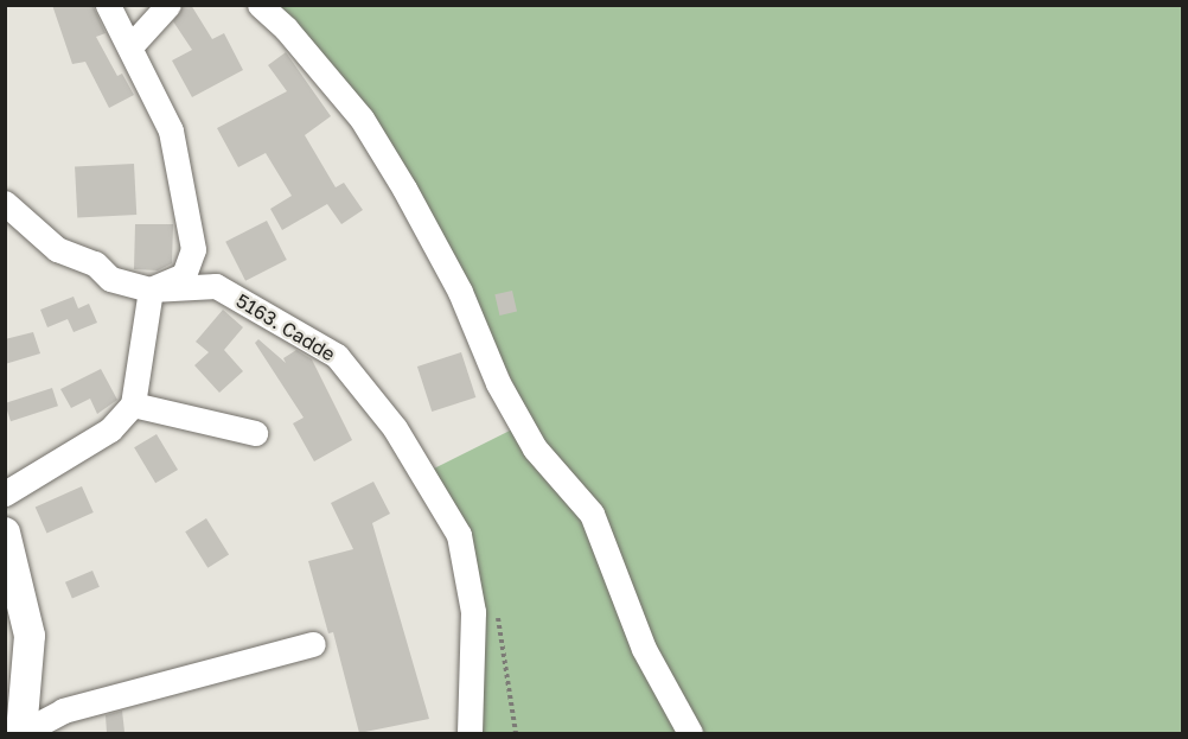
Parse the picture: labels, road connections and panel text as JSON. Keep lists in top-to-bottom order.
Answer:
{
  "streets": {
    "street": ["5163. Cadde"]
  }
}
